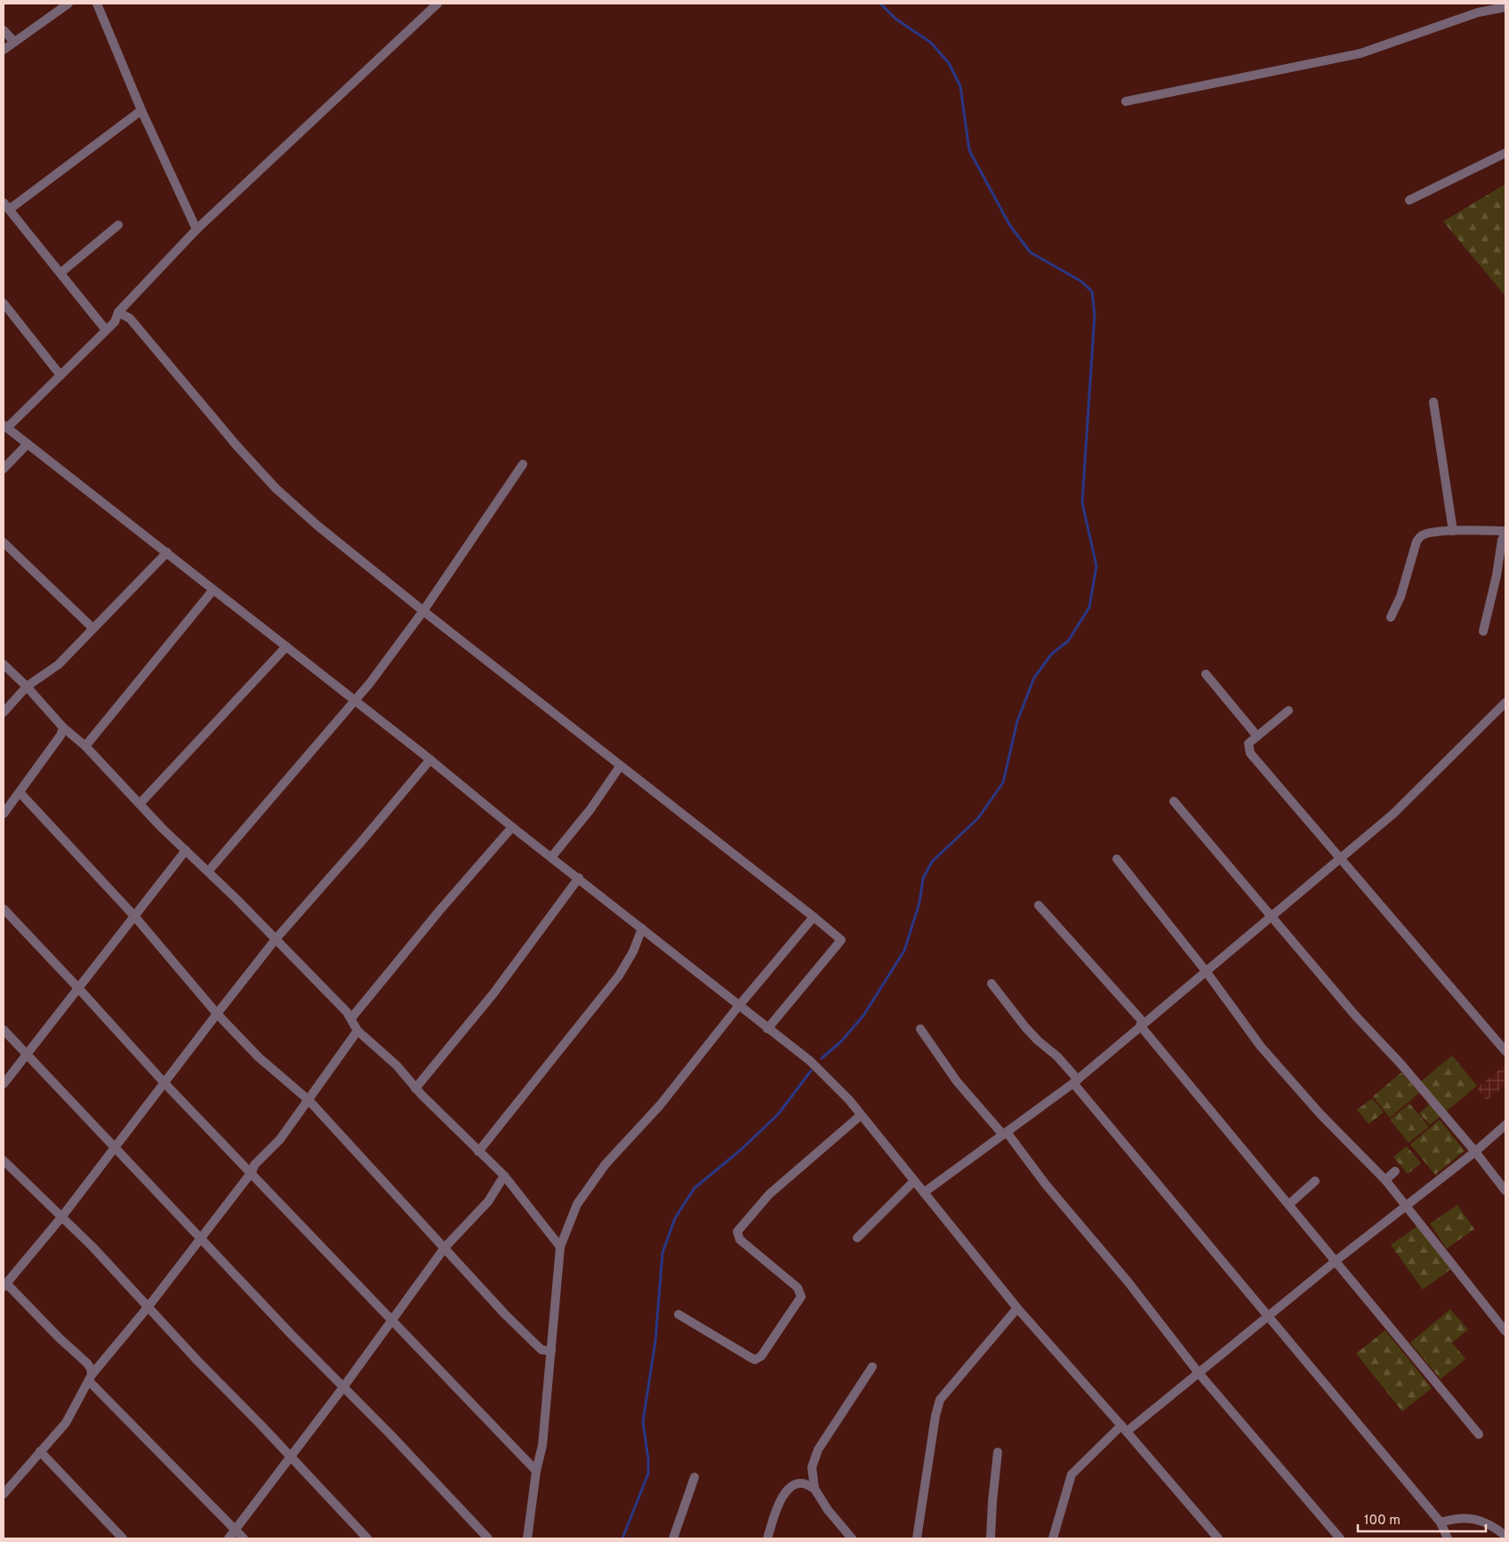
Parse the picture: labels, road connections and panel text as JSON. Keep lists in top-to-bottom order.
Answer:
{
  "scale_bar": "100 m"
}
